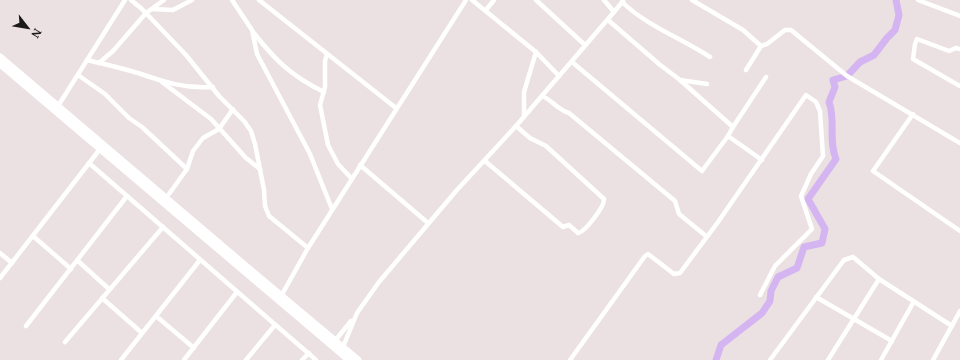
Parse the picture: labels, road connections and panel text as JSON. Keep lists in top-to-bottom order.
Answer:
{
  "north": "bottom right"
}
